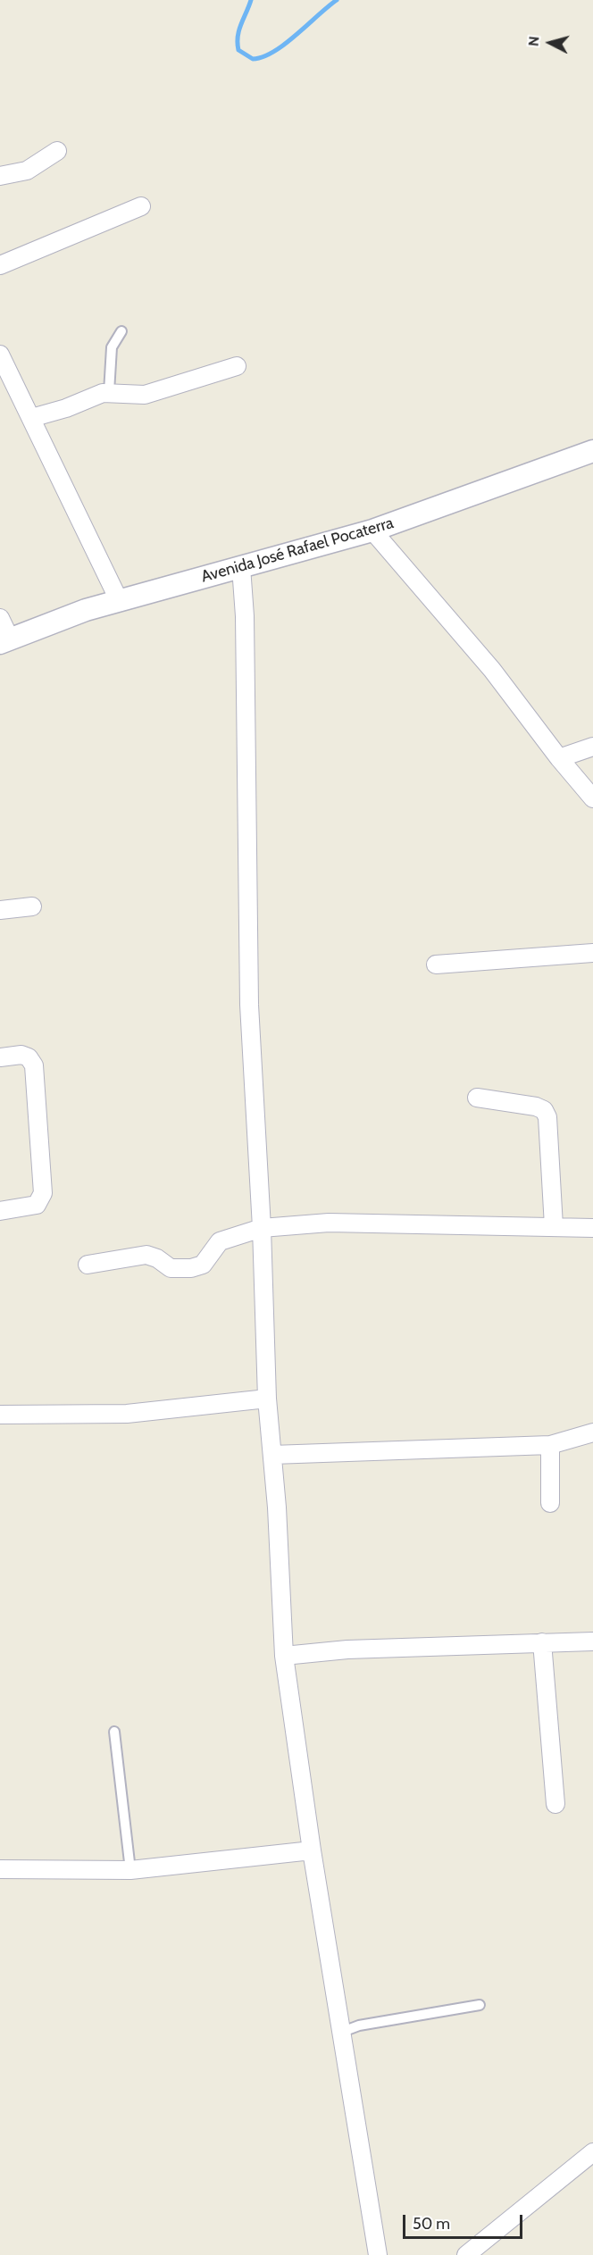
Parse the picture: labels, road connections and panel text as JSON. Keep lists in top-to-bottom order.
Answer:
{
  "streets": {
    "street": ["Avenida José Rafael Pocaterra"]
  },
  "scale_bar": "50 m",
  "north": "left"
}
